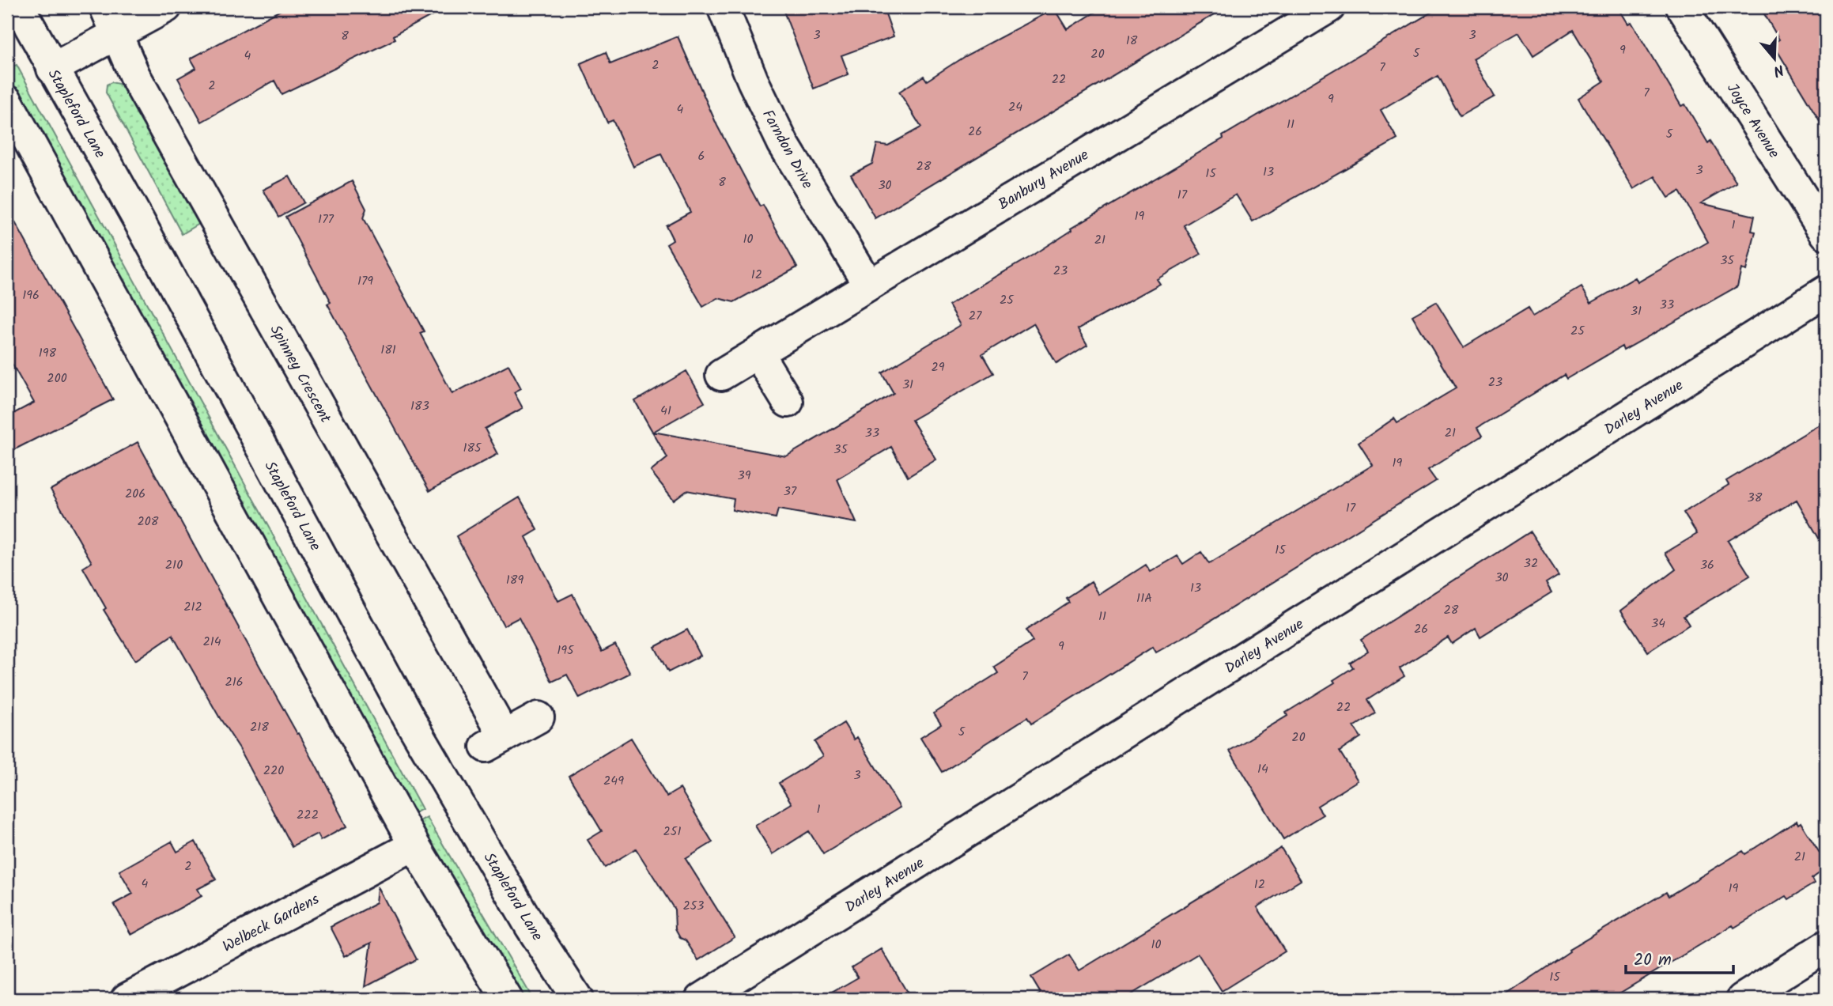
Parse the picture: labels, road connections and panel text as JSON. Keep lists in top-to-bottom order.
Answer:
{
  "streets": {
    "street": [
      "Stapleford Lane",
      "Joyce Avenue",
      "Farndon Drive",
      "Banbury Avenue",
      "Spinney Crescent",
      "Darley Avenue",
      "Welbeck Gardens"
    ]
  },
  "crossings": [
    ["Farndon Drive", "Banbury Avenue"]
  ],
  "house_numbers": [
    "3",
    "3",
    "8",
    "18",
    "9",
    "5",
    "20",
    "4",
    "2",
    "7",
    "22",
    "2",
    "7",
    "9",
    "24",
    "4",
    "11",
    "26",
    "5",
    "6",
    "28",
    "3",
    "13",
    "15",
    "8",
    "30",
    "17",
    "19",
    "177",
    "1",
    "10",
    "21",
    "35",
    "23",
    "12",
    "179",
    "196",
    "25",
    "33",
    "31",
    "27",
    "25",
    "181",
    "198",
    "29",
    "200",
    "23",
    "31",
    "183",
    "41",
    "33",
    "21",
    "185",
    "35",
    "19",
    "39",
    "37",
    "206",
    "38",
    "17",
    "208",
    "15",
    "32",
    "210",
    "36",
    "30",
    "189",
    "13",
    "11A",
    "212",
    "28",
    "11",
    "34",
    "26",
    "214",
    "9",
    "195",
    "7",
    "216",
    "22",
    "218",
    "5",
    "20",
    "14",
    "220",
    "3",
    "249",
    "1",
    "222",
    "251",
    "21",
    "2",
    "4",
    "12",
    "19",
    "253",
    "10",
    "15"
  ],
  "scale_bar": "20 m",
  "north": "bottom"
}
